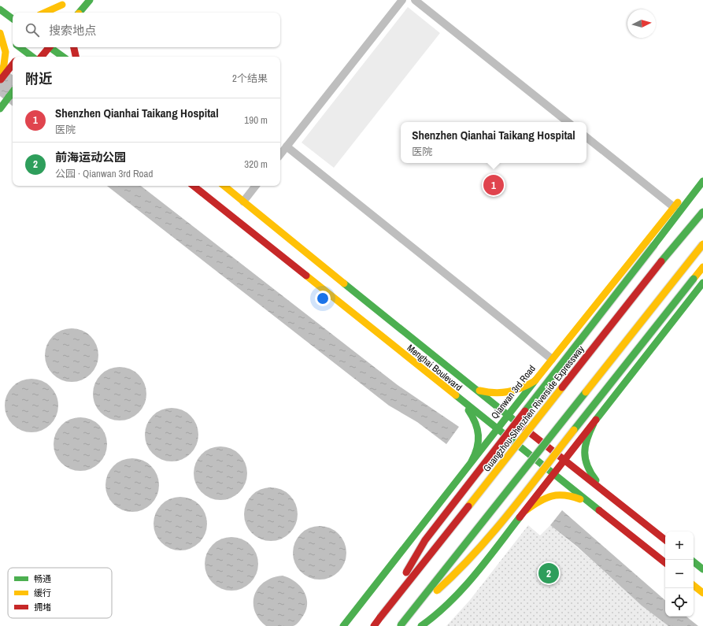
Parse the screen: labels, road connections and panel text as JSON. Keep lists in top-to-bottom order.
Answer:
{
  "streets": {
    "main road": ["Menghai Boulevard", "Qianwan 3rd Road", "Guangzhou-Shenzhen Riverside Expressway"]
  },
  "crossings": [
    ["Menghai Boulevard", "Qianwan 3rd Road"]
  ],
  "legend": ["畅通", "缓行", "拥堵"],
  "north": "right",
  "page": {
    "search": "搜索地点",
    "heading": ["附近", "2个结果"],
    "list": [
      {
        "mark": "1",
        "name": "Shenzhen Qianhai Taikang Hospital",
        "note": "医院",
        "value": "190 m"
      },
      {
        "mark": "2",
        "name": "前海运动公园",
        "note": "公园 · Qianwan 3rd Road",
        "value": "320 m"
      }
    ],
    "popup": ["Shenzhen Qianhai Taikang Hospital", "医院"],
    "pins": ["1", "2"],
    "map_buttons": ["+", "−"]
  }
}
